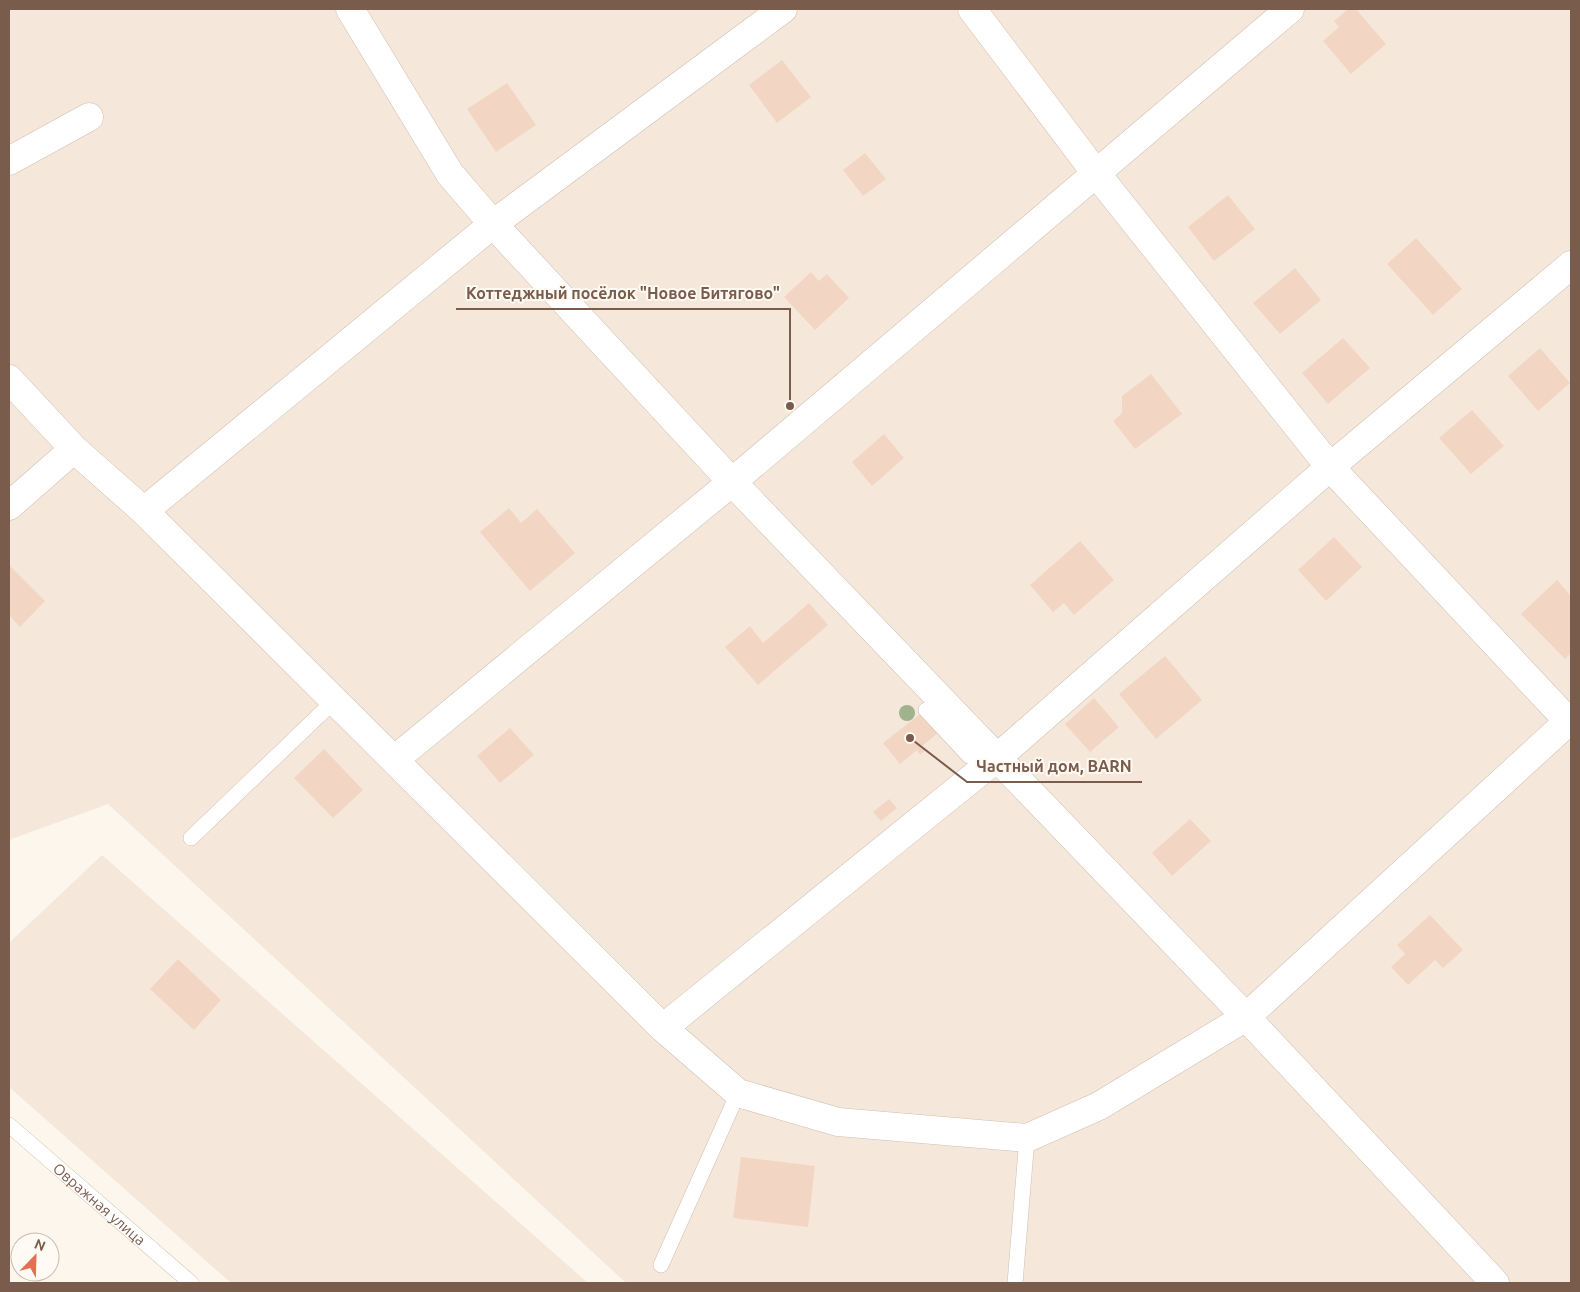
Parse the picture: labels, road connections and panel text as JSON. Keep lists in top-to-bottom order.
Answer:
{
  "streets": {
    "lane": ["Овражная улица"]
  },
  "places": ["Коттеджный посёлок \"Новое Битягово\"", "Частный дом, BARN"],
  "north": "top right"
}
